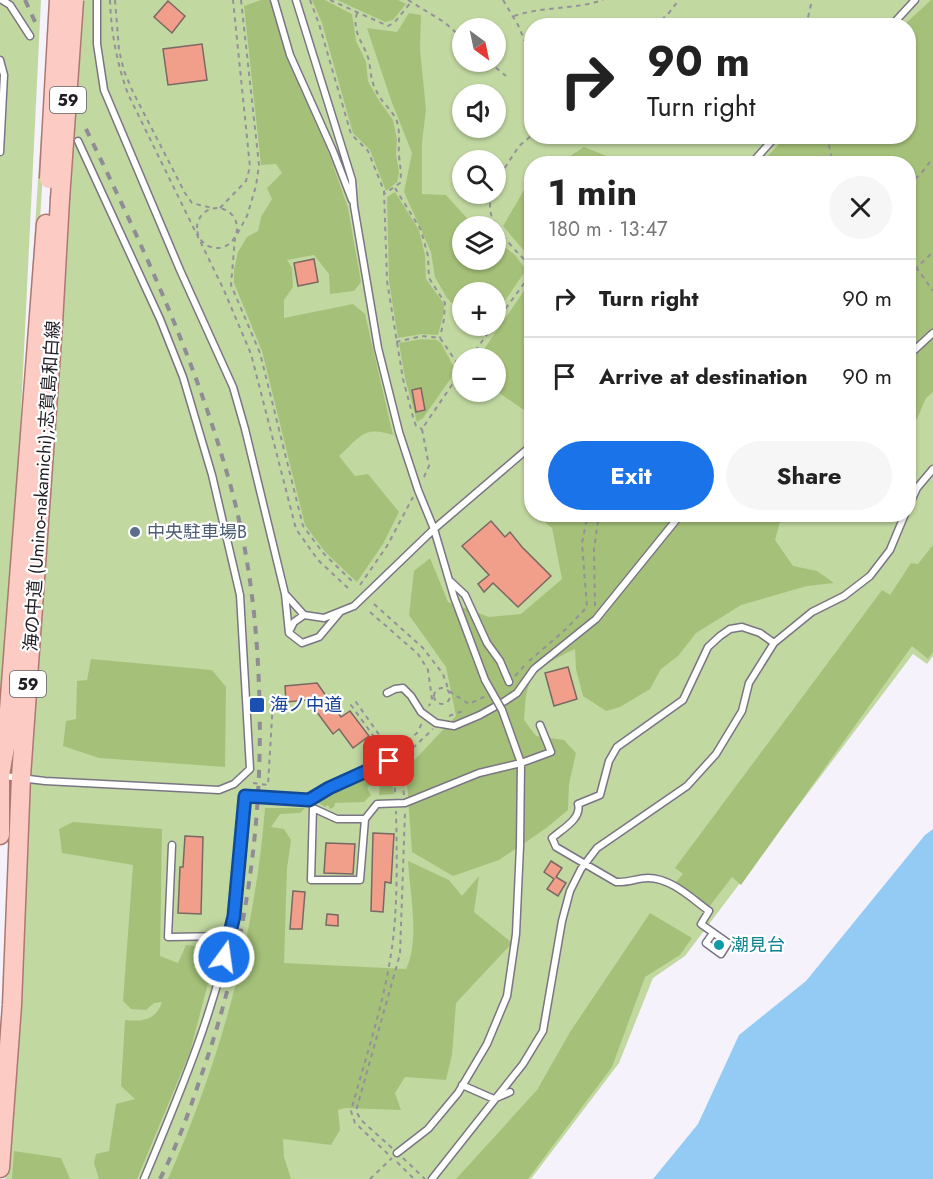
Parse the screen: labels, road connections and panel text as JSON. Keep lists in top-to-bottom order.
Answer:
{
  "streets": {
    "main road": ["59", "海の中道 (Umino-nakamichi);志賀島和白線"]
  },
  "crossings": [
    ["59", "海の中道 (Umino-nakamichi);志賀島和白線"]
  ],
  "places": {
    "other": ["中央駐車場B", "潮見台"],
    "transit": ["海ノ中道"]
  },
  "north": "bottom right",
  "page": {
    "map_buttons": ["+", "−"],
    "turn": ["90 m", "Turn right"],
    "heading": ["1 min", "180 m · 13:47"],
    "list": [
      {
        "name": "Turn right",
        "value": "90 m"
      },
      {
        "name": "Arrive at destination",
        "value": "90 m"
      }
    ],
    "buttons": ["Exit", "Share"]
  }
}
